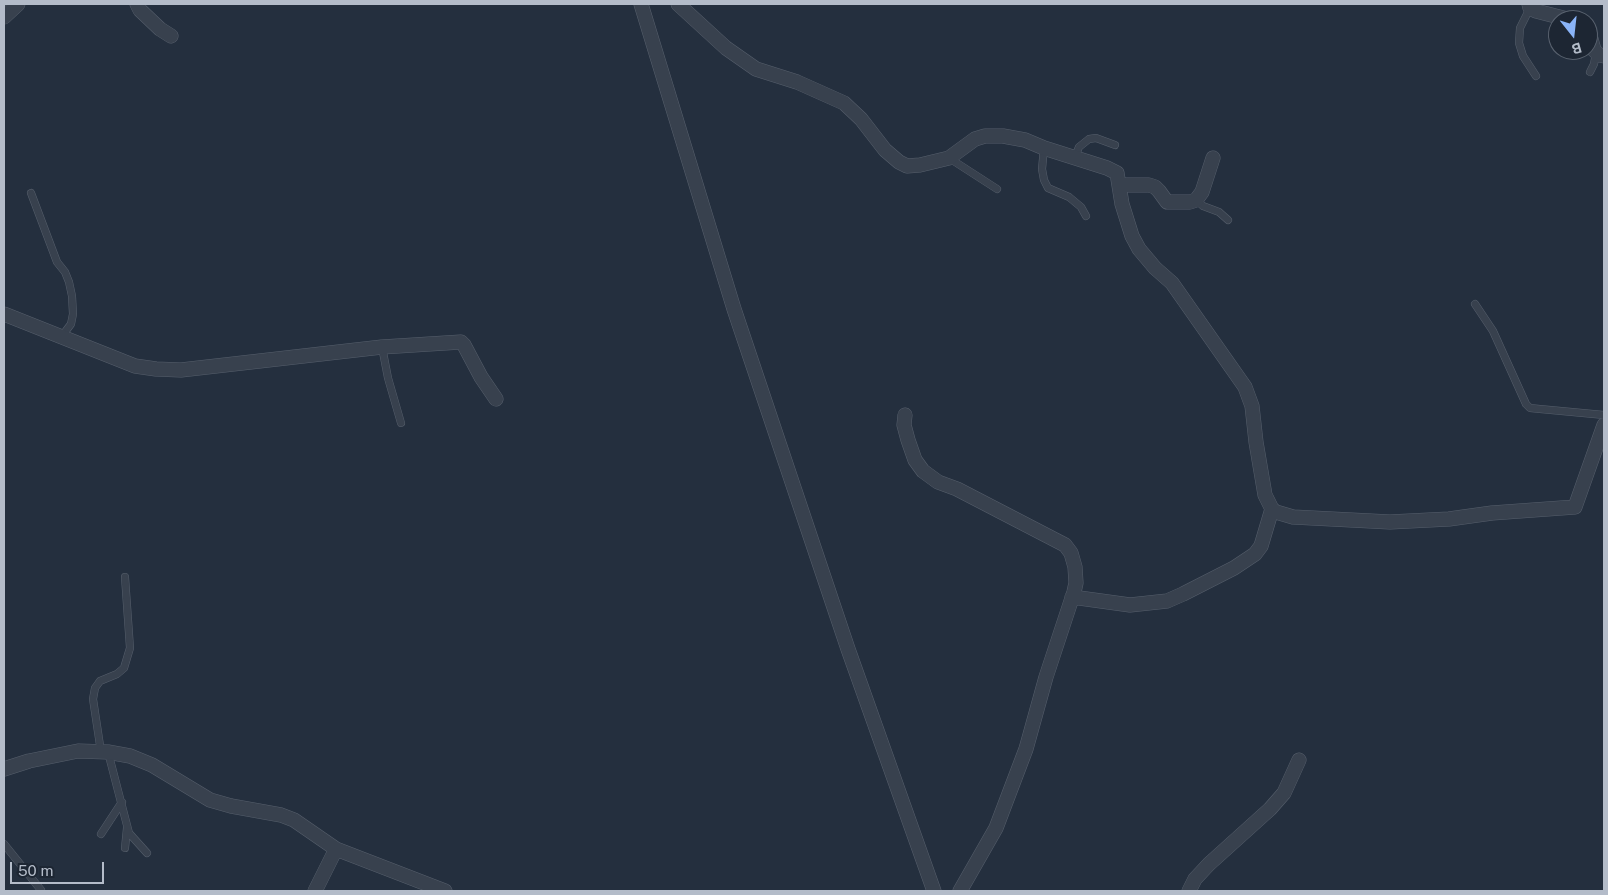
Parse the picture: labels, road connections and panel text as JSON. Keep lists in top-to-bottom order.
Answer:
{
  "scale_bar": "50 m",
  "north": "bottom"
}
